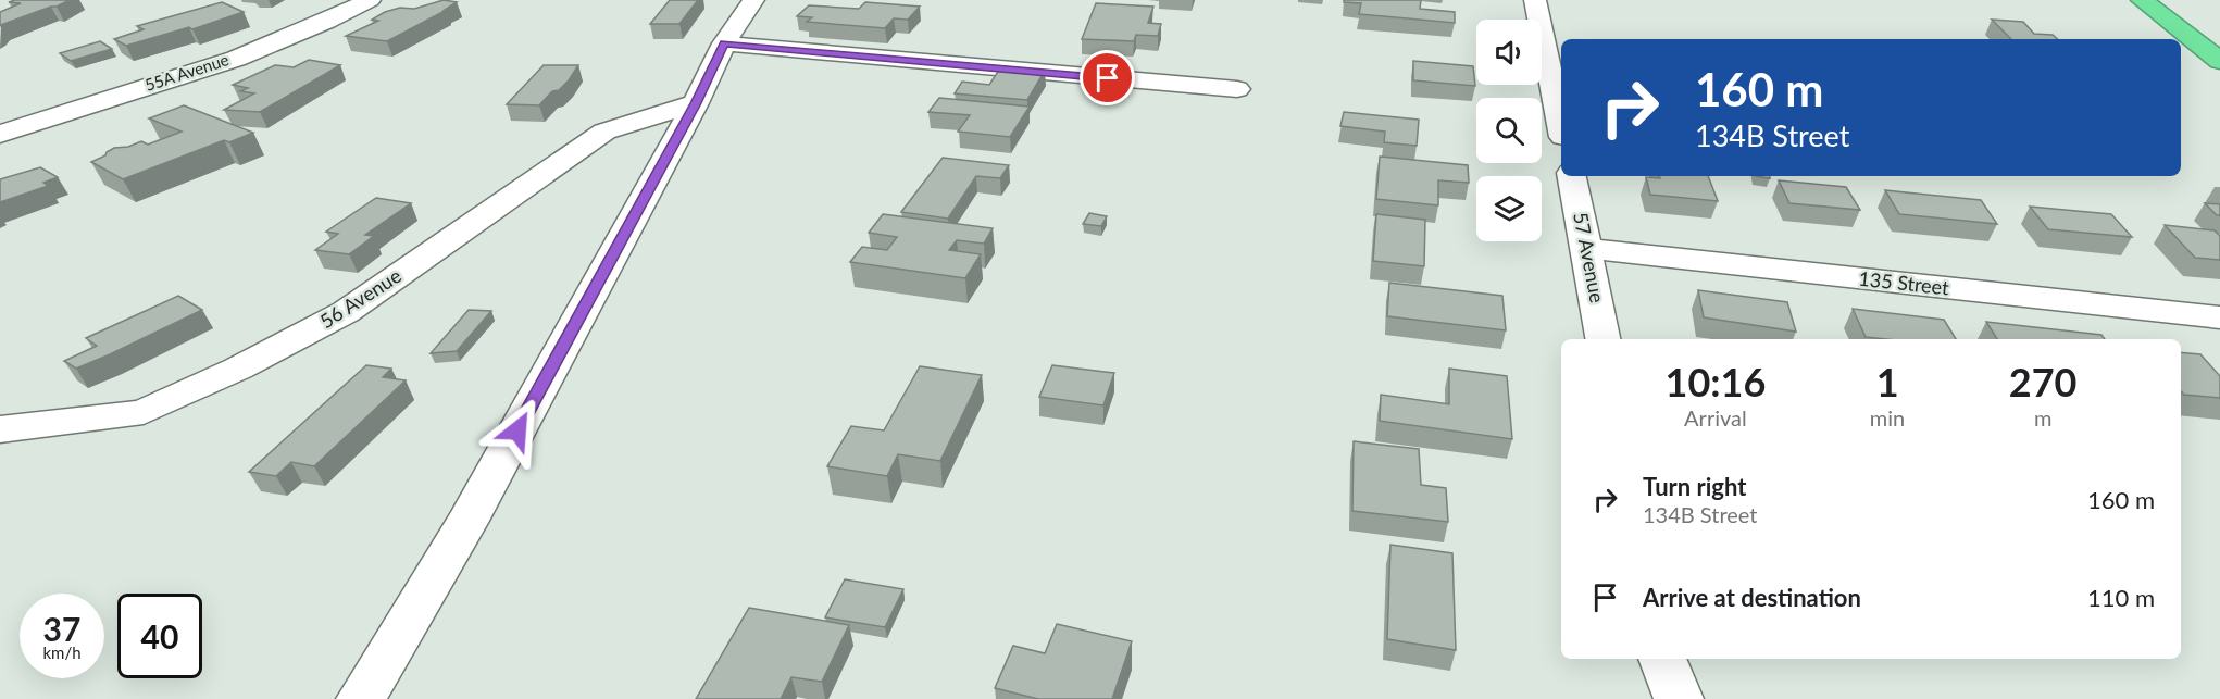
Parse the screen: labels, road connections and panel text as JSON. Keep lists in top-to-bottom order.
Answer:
{
  "streets": {
    "street": [
      "55A Avenue",
      "57 Avenue",
      "135 Street",
      "56 Avenue"
    ]
  },
  "crossings": [
    ["57 Avenue", "135 Street"]
  ],
  "page": {
    "turn": ["160 m", "134B Street"],
    "eta": [
      "10:16",
      "Arrival",
      "1",
      "min",
      "270",
      "m"
    ],
    "list": [
      {
        "name": "Turn right",
        "note": "134B Street",
        "value": "160 m"
      },
      {
        "name": "Arrive at destination",
        "value": "110 m"
      }
    ],
    "speed": "37 km/h",
    "limit": "40"
  }
}
